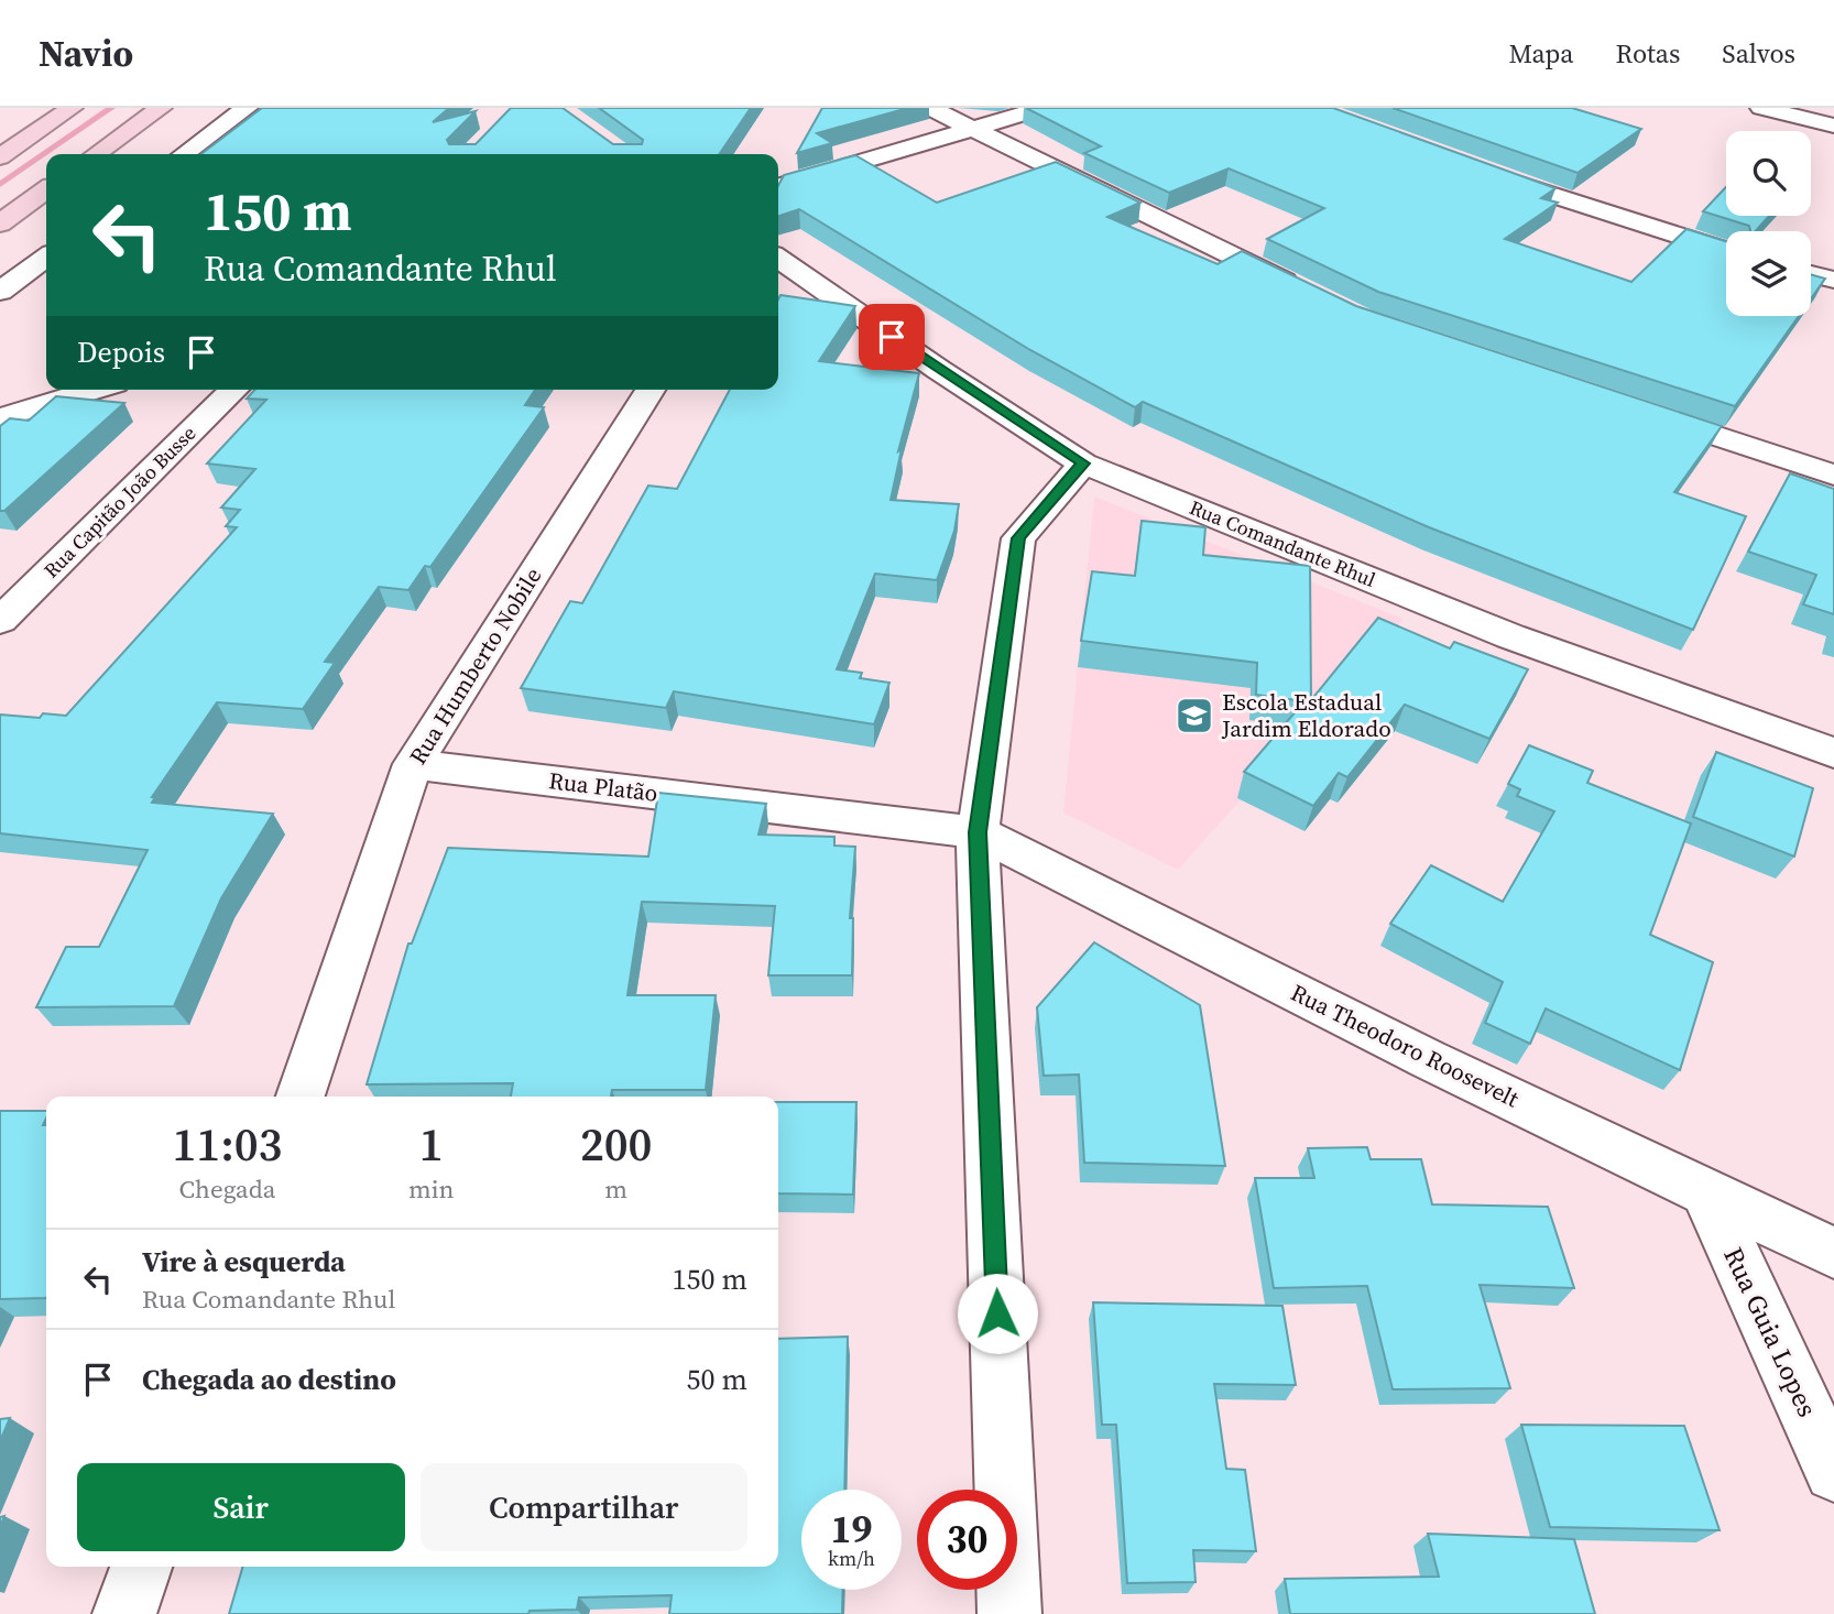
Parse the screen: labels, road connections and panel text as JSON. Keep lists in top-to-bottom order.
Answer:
{
  "streets": {
    "street": [
      "Rua Capitão João Busse",
      "Rua Comandante Rhul",
      "Rua Humberto Nobile",
      "Rua Platão",
      "Rua Theodoro Roosevelt",
      "Rua Guia Lopes"
    ]
  },
  "crossings": [
    ["Rua Humberto Nobile", "Rua Platão"],
    ["Rua Platão", "Rua Theodoro Roosevelt"],
    ["Rua Theodoro Roosevelt", "Rua Guia Lopes"]
  ],
  "places": {
    "school or university": ["Escola Estadual Jardim Eldorado"]
  },
  "page": {
    "header": "Navio",
    "nav": ["Mapa", "Rotas", "Salvos"],
    "turn": ["150 m", "Rua Comandante Rhul"],
    "then": "Depois",
    "eta": [
      "11:03",
      "Chegada",
      "1",
      "min",
      "200",
      "m"
    ],
    "list": [
      {
        "name": "Vire à esquerda",
        "note": "Rua Comandante Rhul",
        "value": "150 m"
      },
      {
        "name": "Chegada ao destino",
        "value": "50 m"
      }
    ],
    "buttons": ["Sair", "Compartilhar"],
    "speed": "19 km/h",
    "limit": "30"
  }
}
